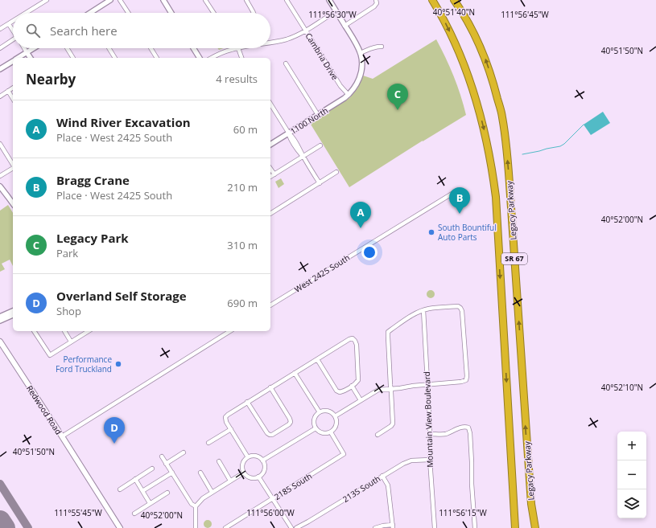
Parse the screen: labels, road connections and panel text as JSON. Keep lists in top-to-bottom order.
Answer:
{
  "streets": {
    "highway": ["Legacy Parkway", "SR 67"],
    "main road": ["Redwood Road"],
    "street": [
      "Cambria Drive",
      "1100 North",
      "West 2425 South",
      "Mountain View Boulevard",
      "2185 South",
      "2135 South"
    ]
  },
  "crossings": [
    ["Cambria Drive", "1100 North"],
    ["Mountain View Boulevard", "2135 South"]
  ],
  "places": ["South Bountiful Auto Parts", "Performance Ford Truckland"],
  "page": {
    "search": "Search here",
    "heading": ["Nearby", "4 results"],
    "pins": [
      "C",
      "B",
      "A",
      "D"
    ],
    "list": [
      {
        "mark": "A",
        "name": "Wind River Excavation",
        "note": "Place · West 2425 South",
        "value": "60 m"
      },
      {
        "mark": "B",
        "name": "Bragg Crane",
        "note": "Place · West 2425 South",
        "value": "210 m"
      },
      {
        "mark": "C",
        "name": "Legacy Park",
        "note": "Park",
        "value": "310 m"
      },
      {
        "mark": "D",
        "name": "Overland Self Storage",
        "note": "Shop",
        "value": "690 m"
      }
    ],
    "map_buttons": ["+", "−"]
  },
  "coordinates": [
    "40°51'40\"N",
    "111°56'30\"W",
    "111°56'45\"W",
    "40°51'50\"N",
    "40°52'00\"N",
    "40°52'10\"N",
    "111°55'45\"W",
    "111°56'00\"W",
    "111°56'15\"W"
  ]
}
